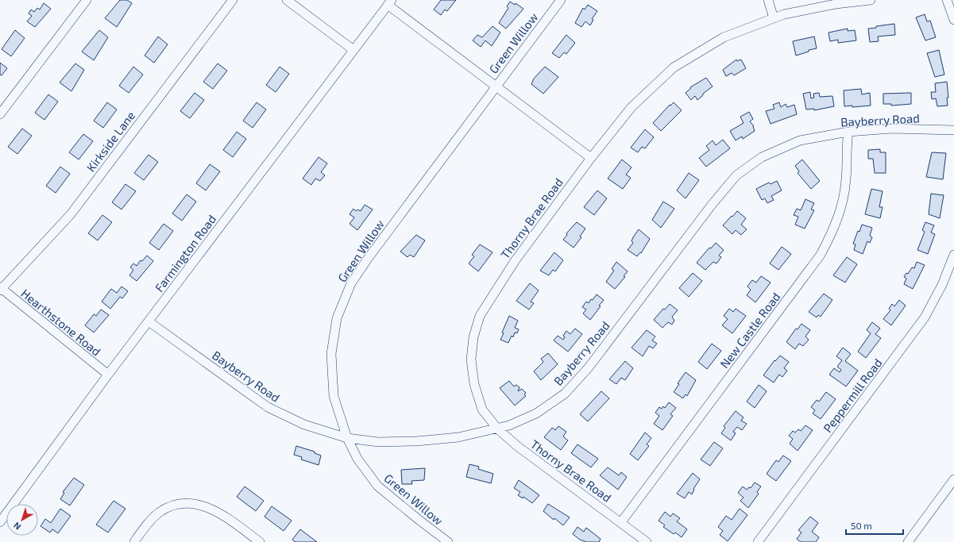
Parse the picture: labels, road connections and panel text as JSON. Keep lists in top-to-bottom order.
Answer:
{
  "streets": {
    "street": [
      "Green Willow",
      "Bayberry Road",
      "Kirkside Lane",
      "Thorny Brae Road",
      "Farmington Road",
      "Hearthstone Road",
      "New Castle Road",
      "Peppermill Road"
    ]
  },
  "crossings": [
    ["Green Willow", "Bayberry Road"],
    ["Bayberry Road", "Thorny Brae Road"],
    ["Bayberry Road", "Farmington Road"],
    ["Bayberry Road", "New Castle Road"],
    ["Kirkside Lane", "Hearthstone Road"],
    ["Thorny Brae Road", "New Castle Road"],
    ["Farmington Road", "Hearthstone Road"]
  ],
  "scale_bar": "50 m",
  "north": "bottom left"
}
